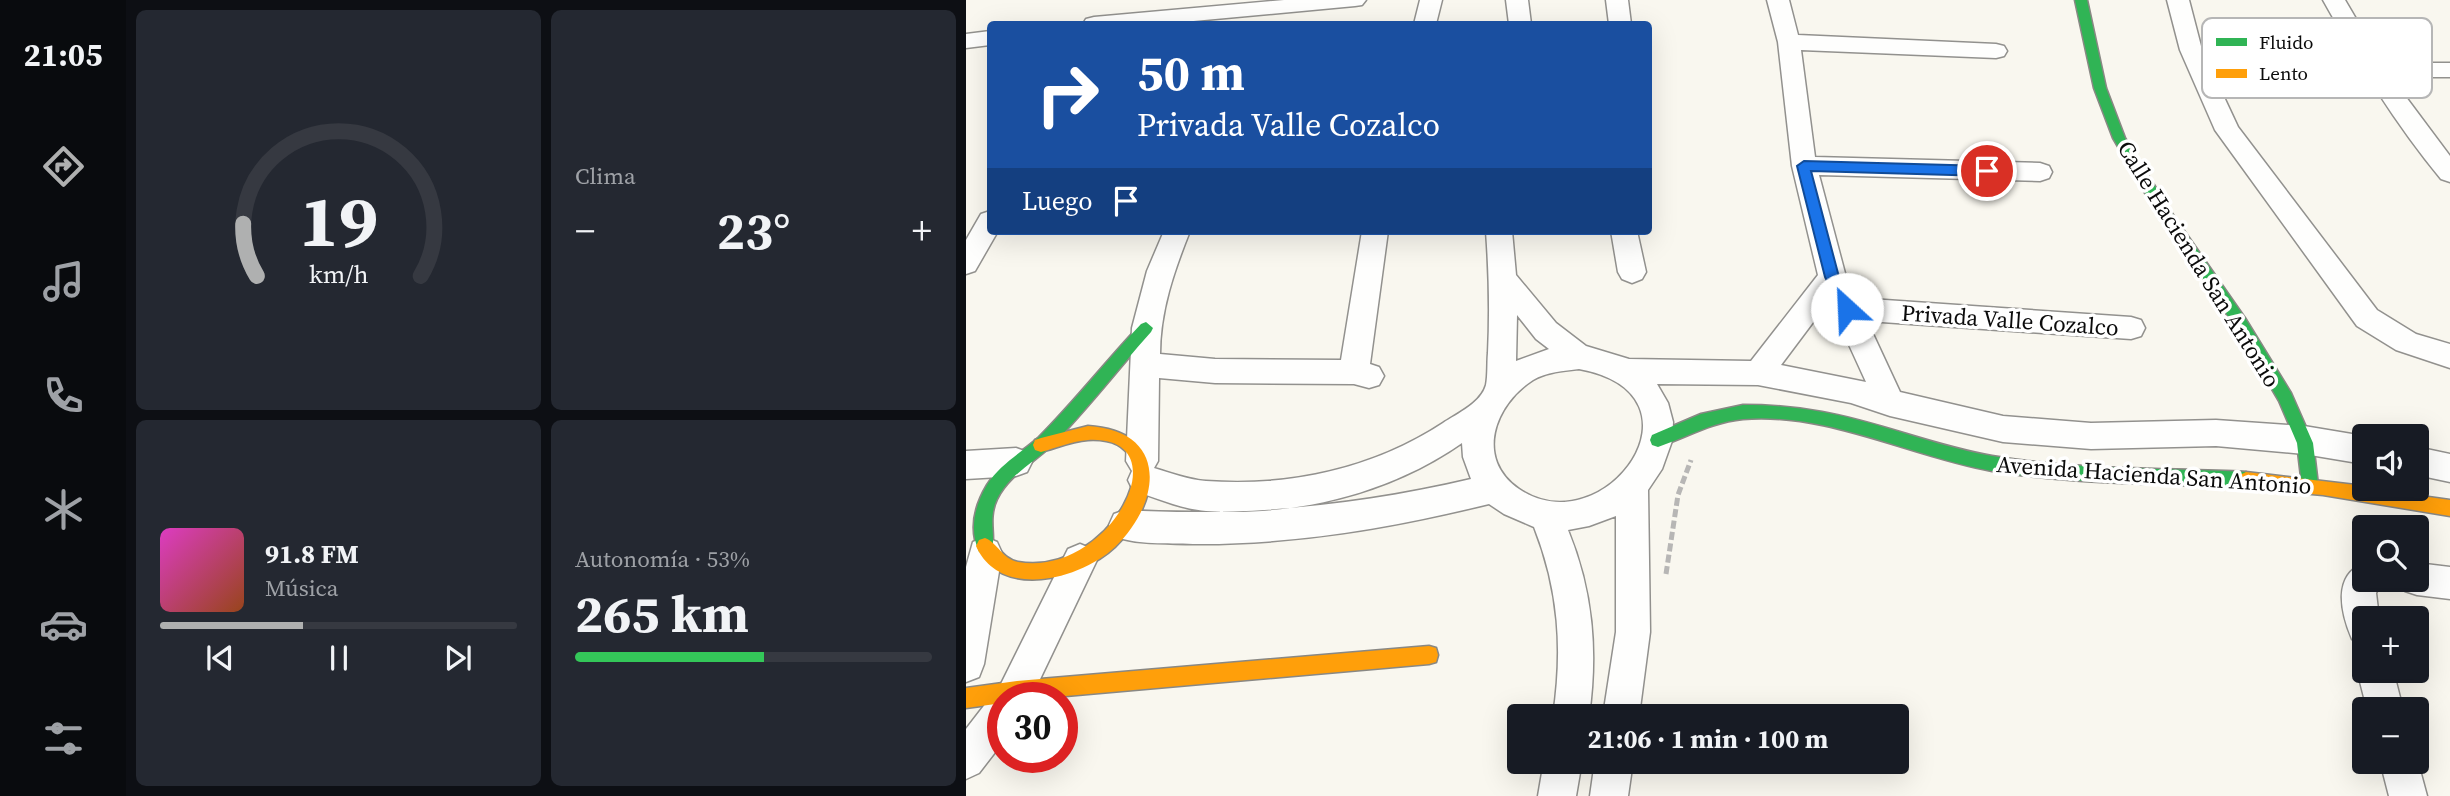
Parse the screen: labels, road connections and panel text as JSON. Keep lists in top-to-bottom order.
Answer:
{
  "streets": {
    "street": ["Calle Hacienda San Antonio", "Privada Valle Cozalco", "Avenida Hacienda San Antonio"]
  },
  "crossings": [
    ["Calle Hacienda San Antonio", "Avenida Hacienda San Antonio"]
  ],
  "legend": ["Fluido", "Lento"],
  "page": {
    "tabs": "21:05",
    "tile": [
      "Clima",
      ["Autonomía · 53%", "265 km"]
    ],
    "turn": ["50 m", "Privada Valle Cozalco"],
    "then": "Luego",
    "heat": ["−", "23°", "+"],
    "map_buttons": ["+", "−"],
    "song": ["91.8 FM", "Música"],
    "limit": "30",
    "trip": "21:06 · 1 min · 100 m",
    "gauge": ["19", "km/h"]
  }
}
